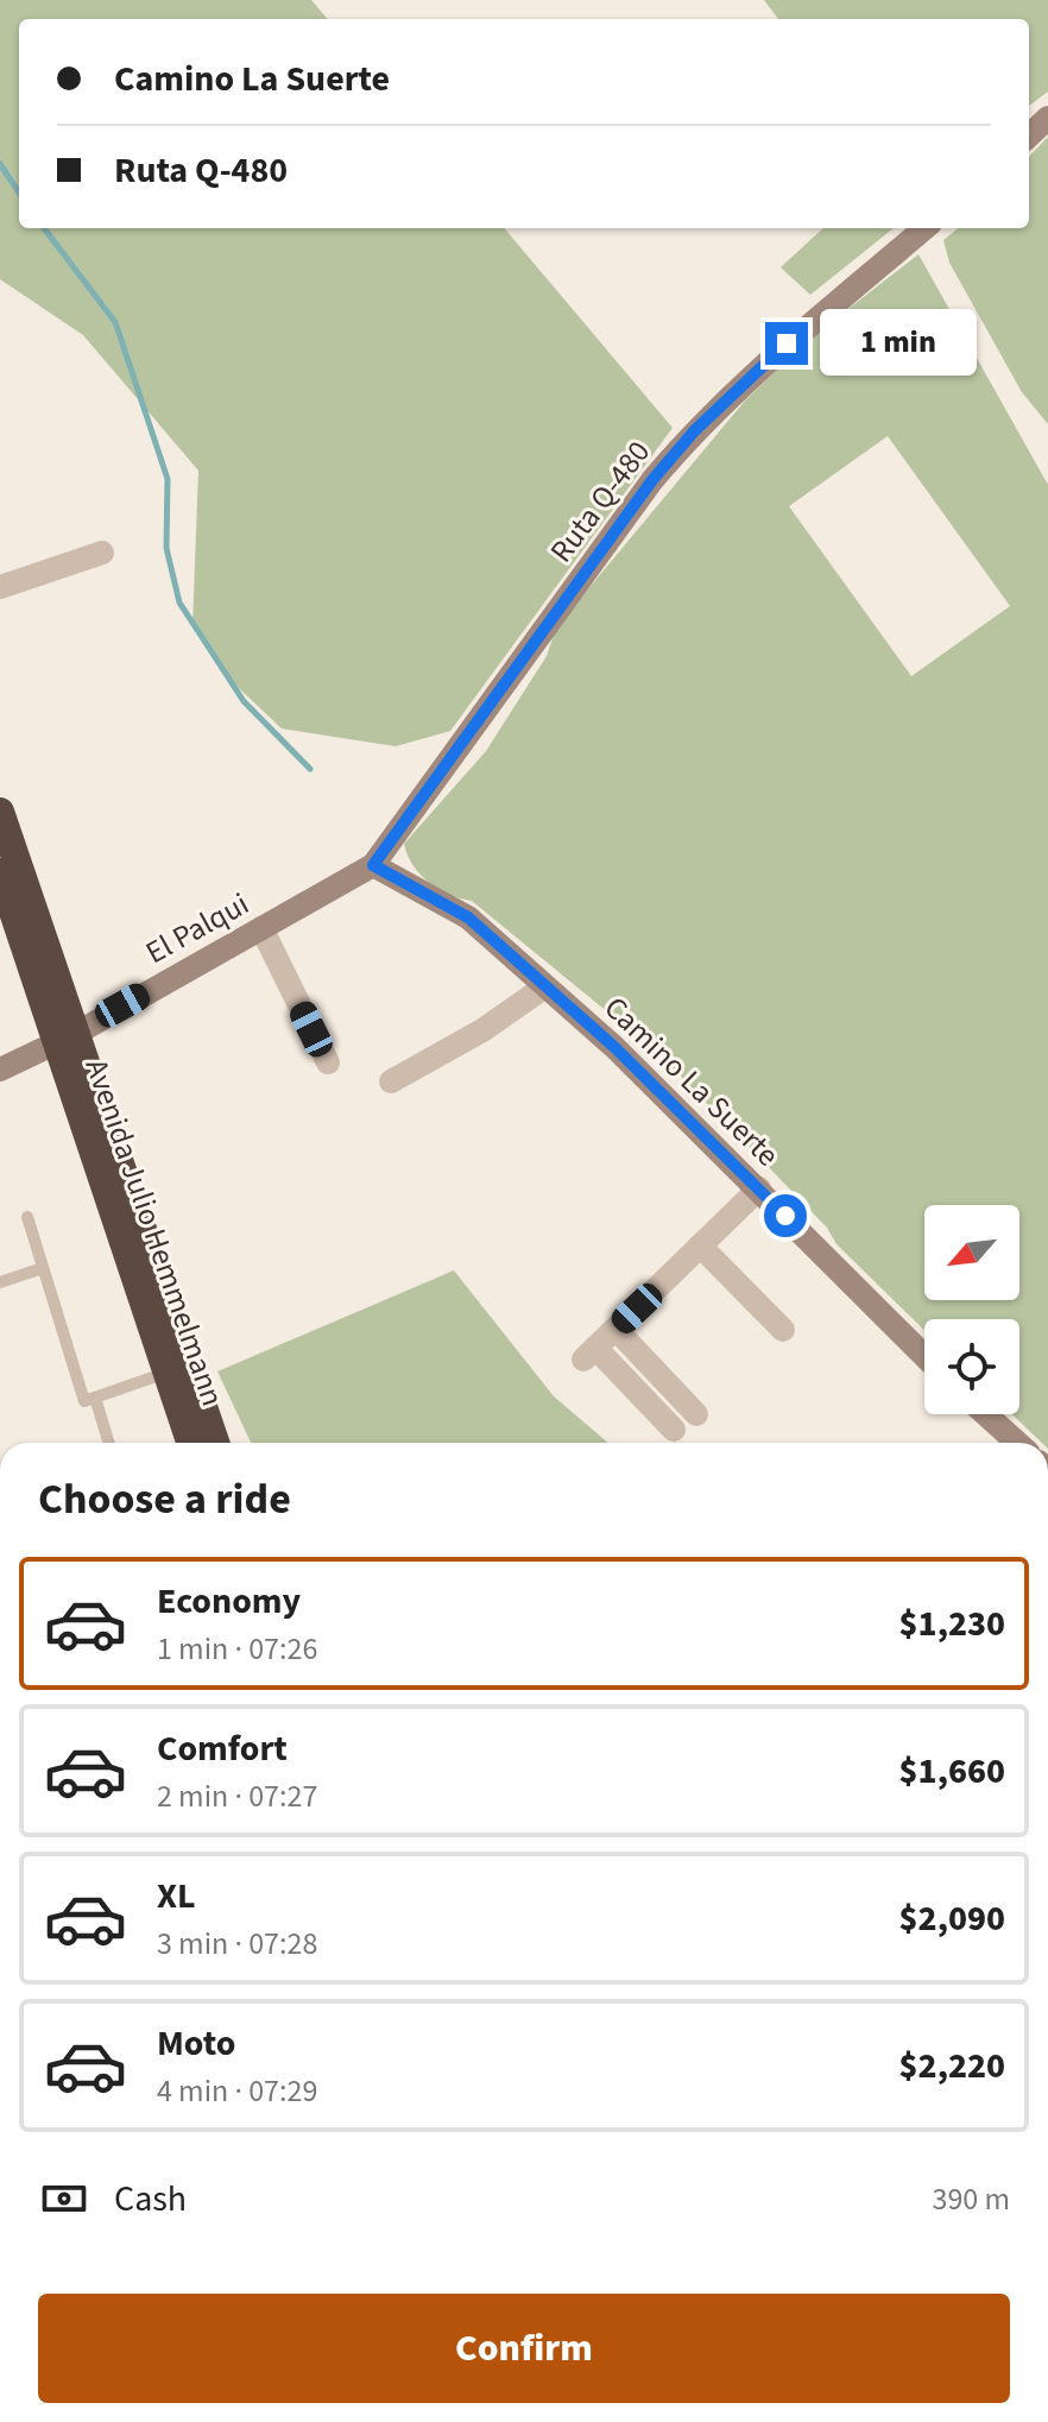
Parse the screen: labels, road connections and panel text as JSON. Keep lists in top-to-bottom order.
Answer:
{
  "streets": {
    "highway": ["Avenida Julio Hemmelmann"],
    "street": ["Ruta Q-480", "El Palqui", "Camino La Suerte"]
  },
  "crossings": [
    ["Ruta Q-480", "El Palqui"],
    ["Ruta Q-480", "Camino La Suerte"],
    ["El Palqui", "Camino La Suerte"],
    ["El Palqui", "Avenida Julio Hemmelmann"]
  ],
  "north": "bottom left",
  "page": {
    "banner": ["Camino La Suerte", "Ruta Q-480"],
    "bubble": "1 min",
    "heading": "Choose a ride",
    "list": [
      {
        "name": "Economy",
        "note": "1 min · 07:26",
        "value": "$1,230"
      },
      {
        "name": "Comfort",
        "note": "2 min · 07:27",
        "value": "$1,660"
      },
      {
        "name": "XL",
        "note": "3 min · 07:28",
        "value": "$2,090"
      },
      {
        "name": "Moto",
        "note": "4 min · 07:29",
        "value": "$2,220"
      }
    ],
    "pay": ["Cash", "390 m"],
    "buttons": "Confirm"
  }
}
